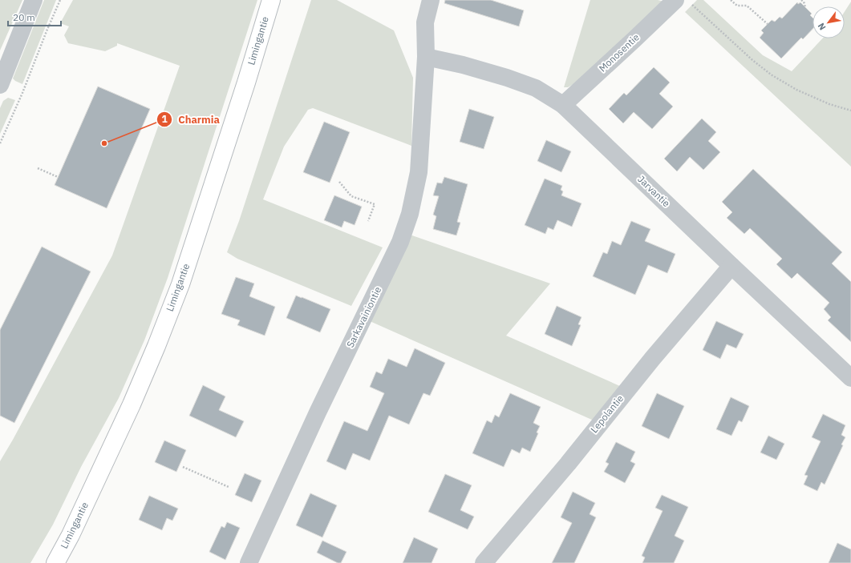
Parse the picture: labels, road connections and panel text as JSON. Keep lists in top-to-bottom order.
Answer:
{
  "streets": {
    "main road": ["Limingantie"],
    "street": [
      "Monosentie",
      "Jarvantie",
      "Sarkavainiontie",
      "Lepolantie"
    ]
  },
  "crossings": [
    ["Monosentie", "Jarvantie"],
    ["Jarvantie", "Sarkavainiontie"],
    ["Jarvantie", "Lepolantie"]
  ],
  "places": ["Charmia"],
  "scale_bar": "20 m",
  "north": "bottom left"
}
